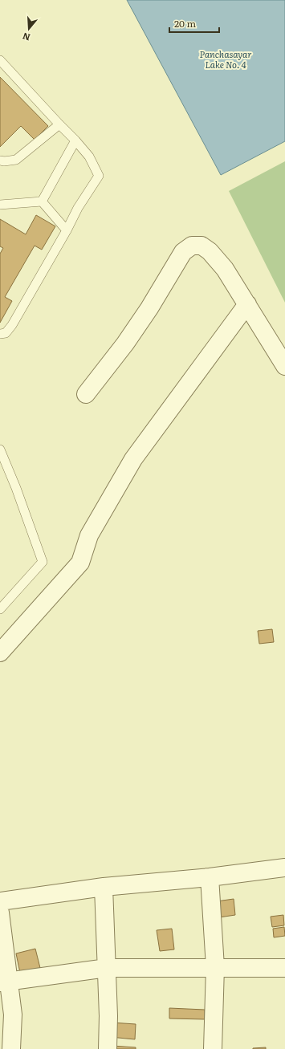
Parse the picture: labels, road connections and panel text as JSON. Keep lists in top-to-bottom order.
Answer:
{
  "water": ["Panchasayar Lake No. 4"],
  "scale_bar": "20 m",
  "north": "bottom"
}
